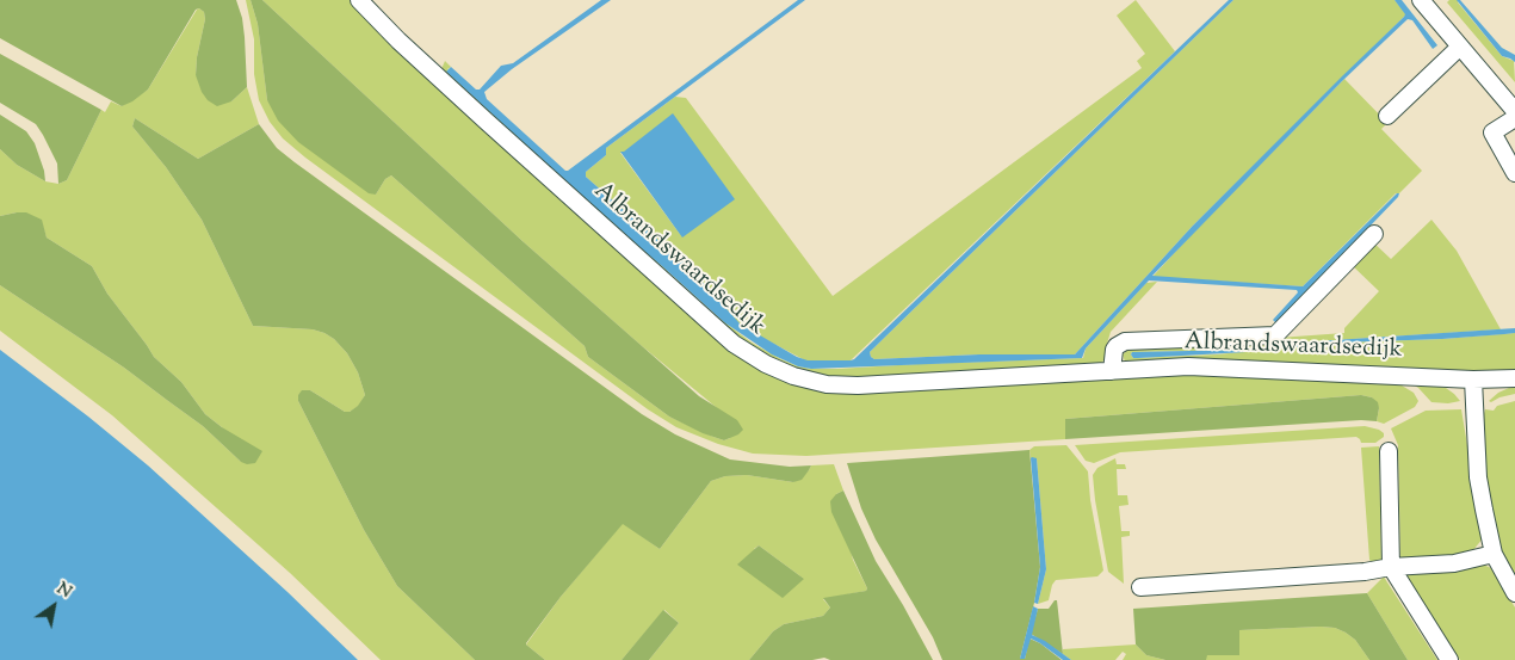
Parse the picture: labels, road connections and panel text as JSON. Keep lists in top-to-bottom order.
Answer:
{
  "streets": {
    "street": ["Albrandswaardsedijk"]
  },
  "north": "top right"
}
